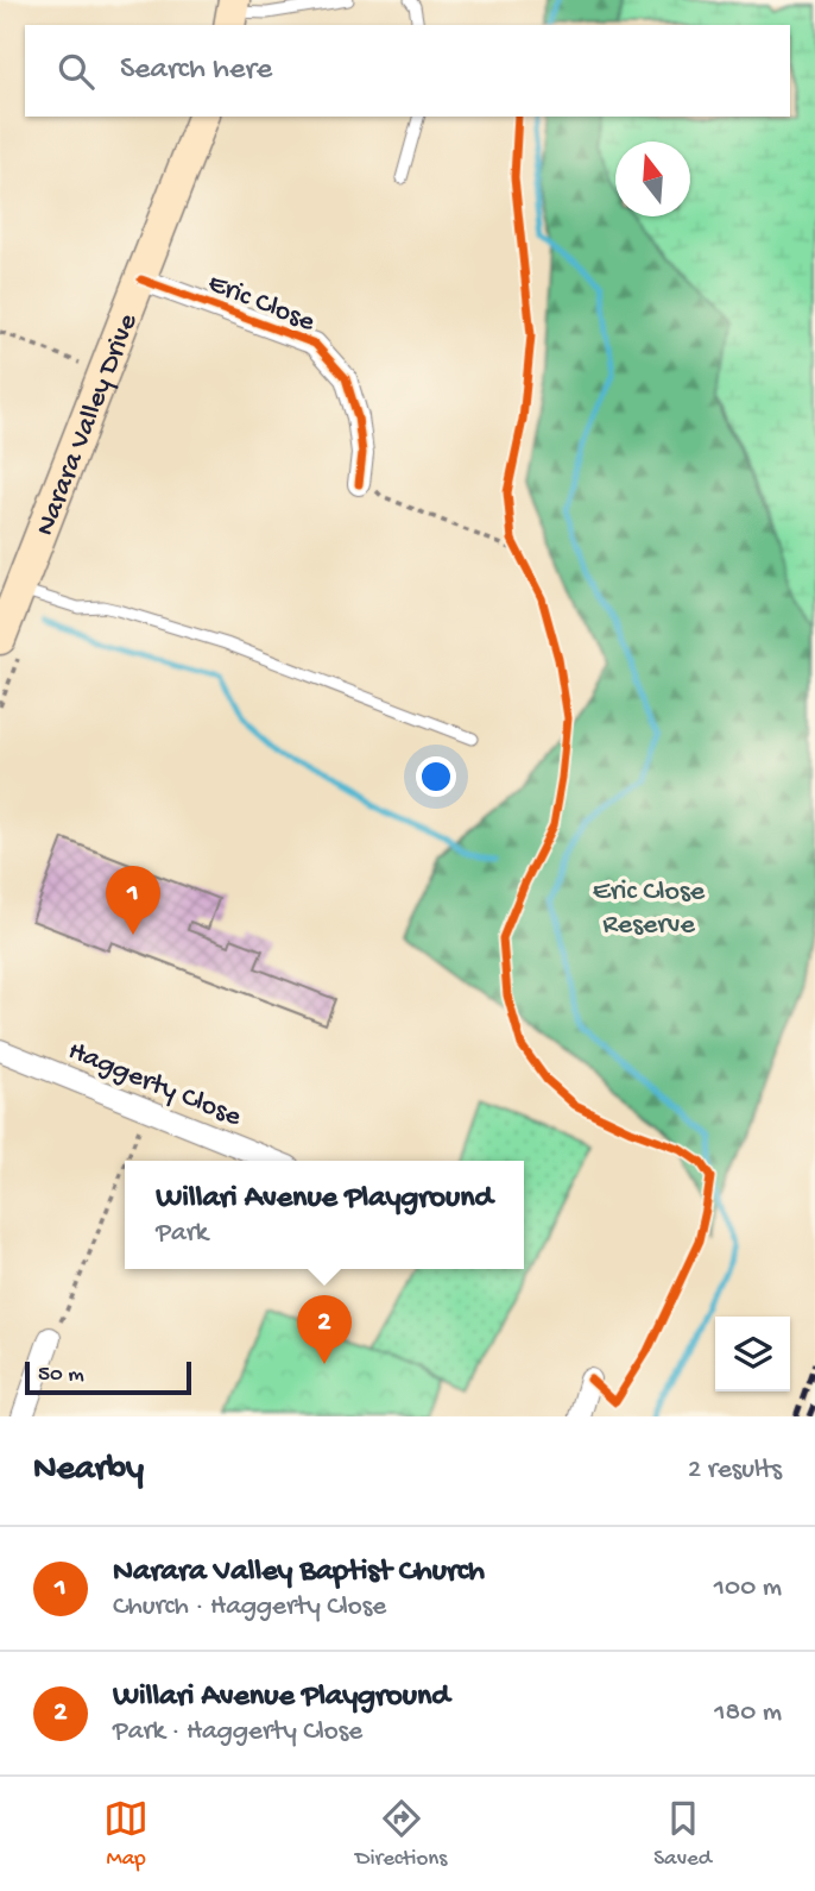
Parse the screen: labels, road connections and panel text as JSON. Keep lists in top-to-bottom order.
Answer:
{
  "streets": {
    "main road": ["Narara Valley Drive"],
    "street": ["Eric Close", "Haggerty Close"]
  },
  "crossings": [
    ["Eric Close", "Narara Valley Drive"]
  ],
  "parks": ["Eric Close Reserve"],
  "scale_bar": "50 m",
  "north": "top",
  "page": {
    "search": "Search here",
    "pins": ["1", "2"],
    "popup": ["Willari Avenue Playground", "Park"],
    "scale": "50 m",
    "heading": ["Nearby", "2 results"],
    "list": [
      {
        "mark": "1",
        "name": "Narara Valley Baptist Church",
        "note": "Church · Haggerty Close",
        "value": "100 m"
      },
      {
        "mark": "2",
        "name": "Willari Avenue Playground",
        "note": "Park · Haggerty Close",
        "value": "180 m"
      }
    ],
    "nav": ["Map", "Directions", "Saved"]
  }
}
